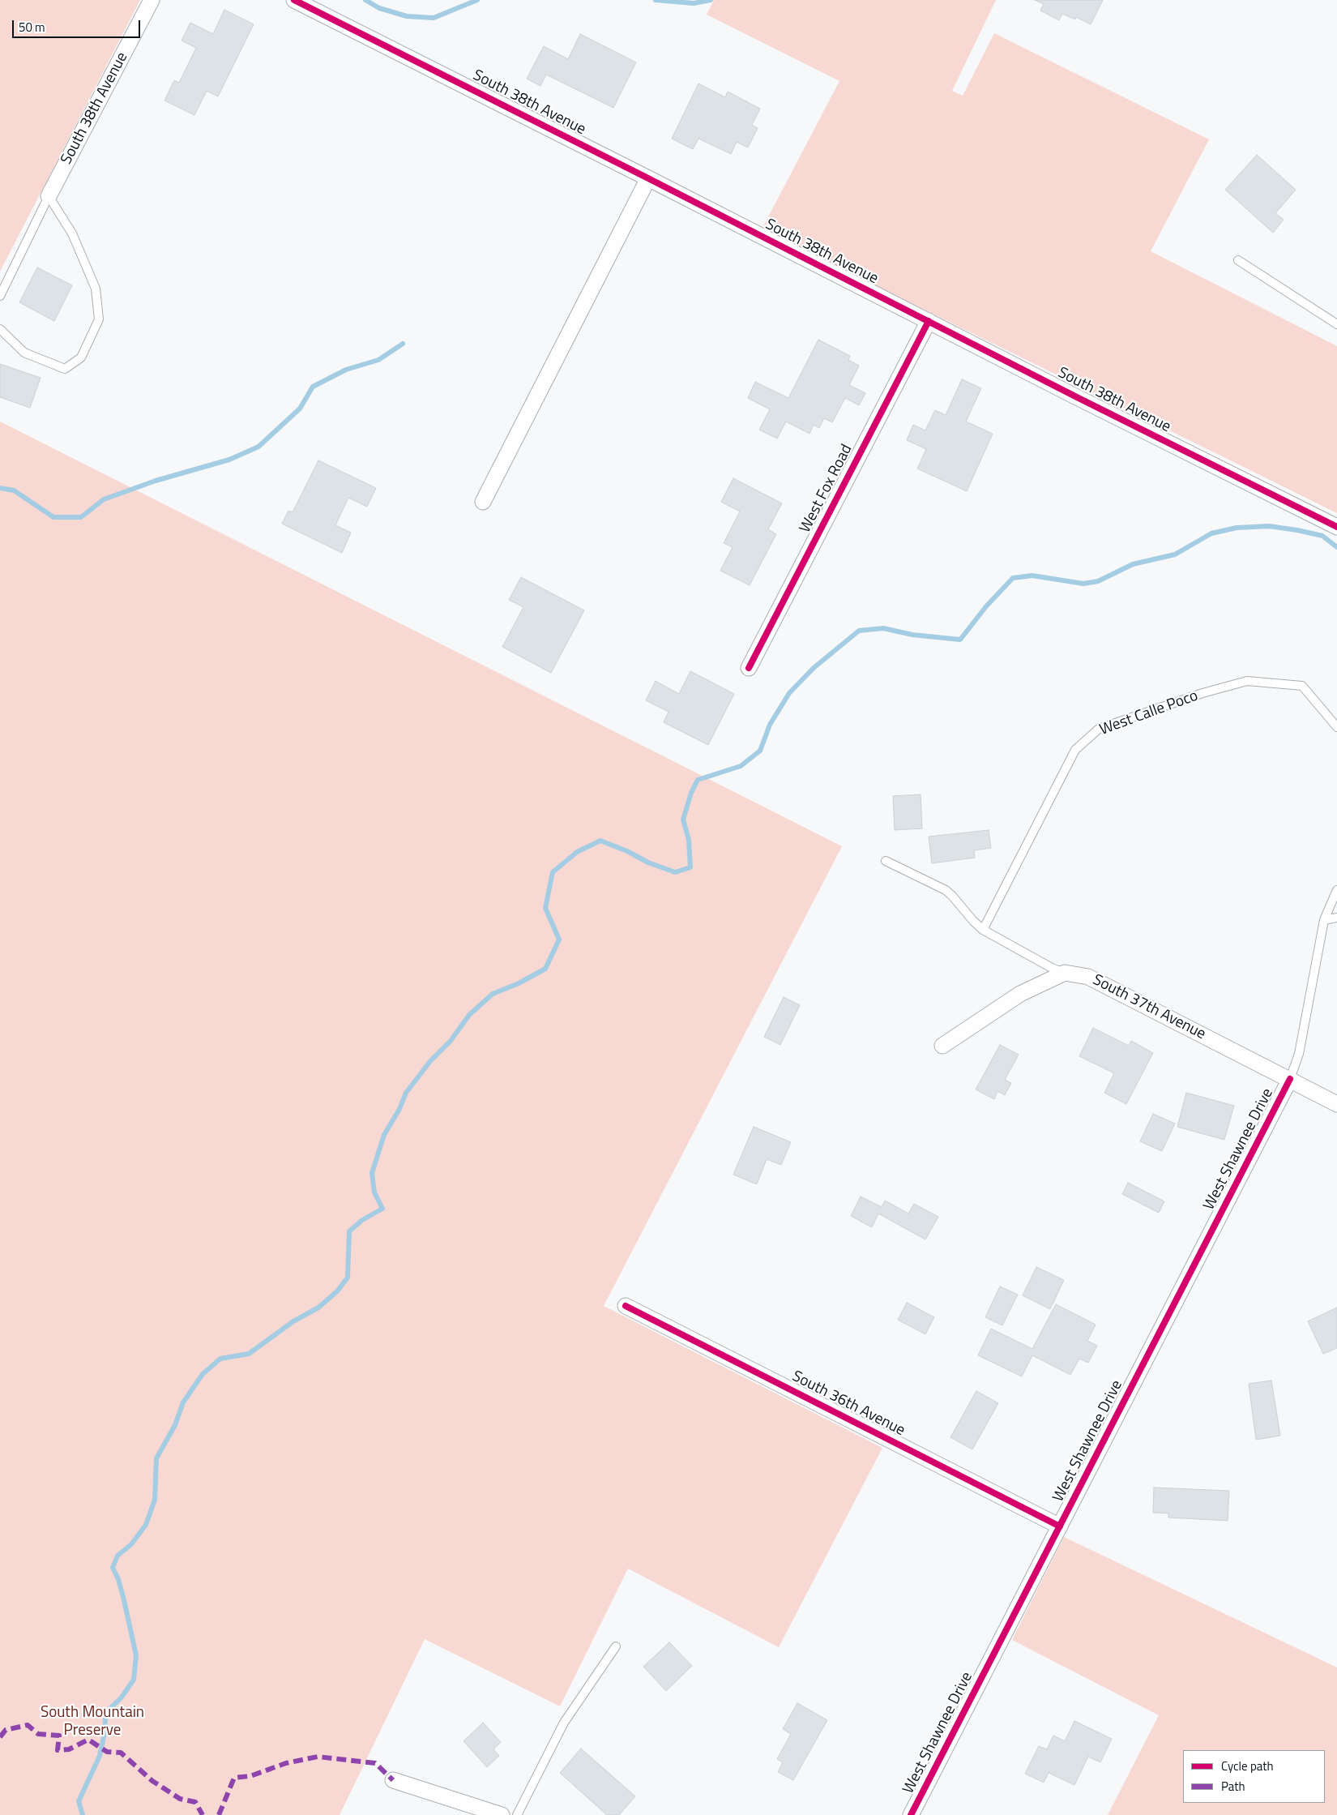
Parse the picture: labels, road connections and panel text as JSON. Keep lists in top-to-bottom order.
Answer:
{
  "streets": {
    "street": [
      "South 38th Avenue",
      "West Fox Road",
      "South 37th Avenue",
      "West Shawnee Drive",
      "South 36th Avenue"
    ],
    "lane": ["West Calle Poco"]
  },
  "crossings": [
    ["South 38th Avenue", "West Fox Road"],
    ["South 37th Avenue", "West Shawnee Drive"],
    ["West Shawnee Drive", "South 36th Avenue"]
  ],
  "parks": ["South Mountain Preserve"],
  "legend": ["Cycle path", "Path"],
  "scale_bar": "50 m"
}
